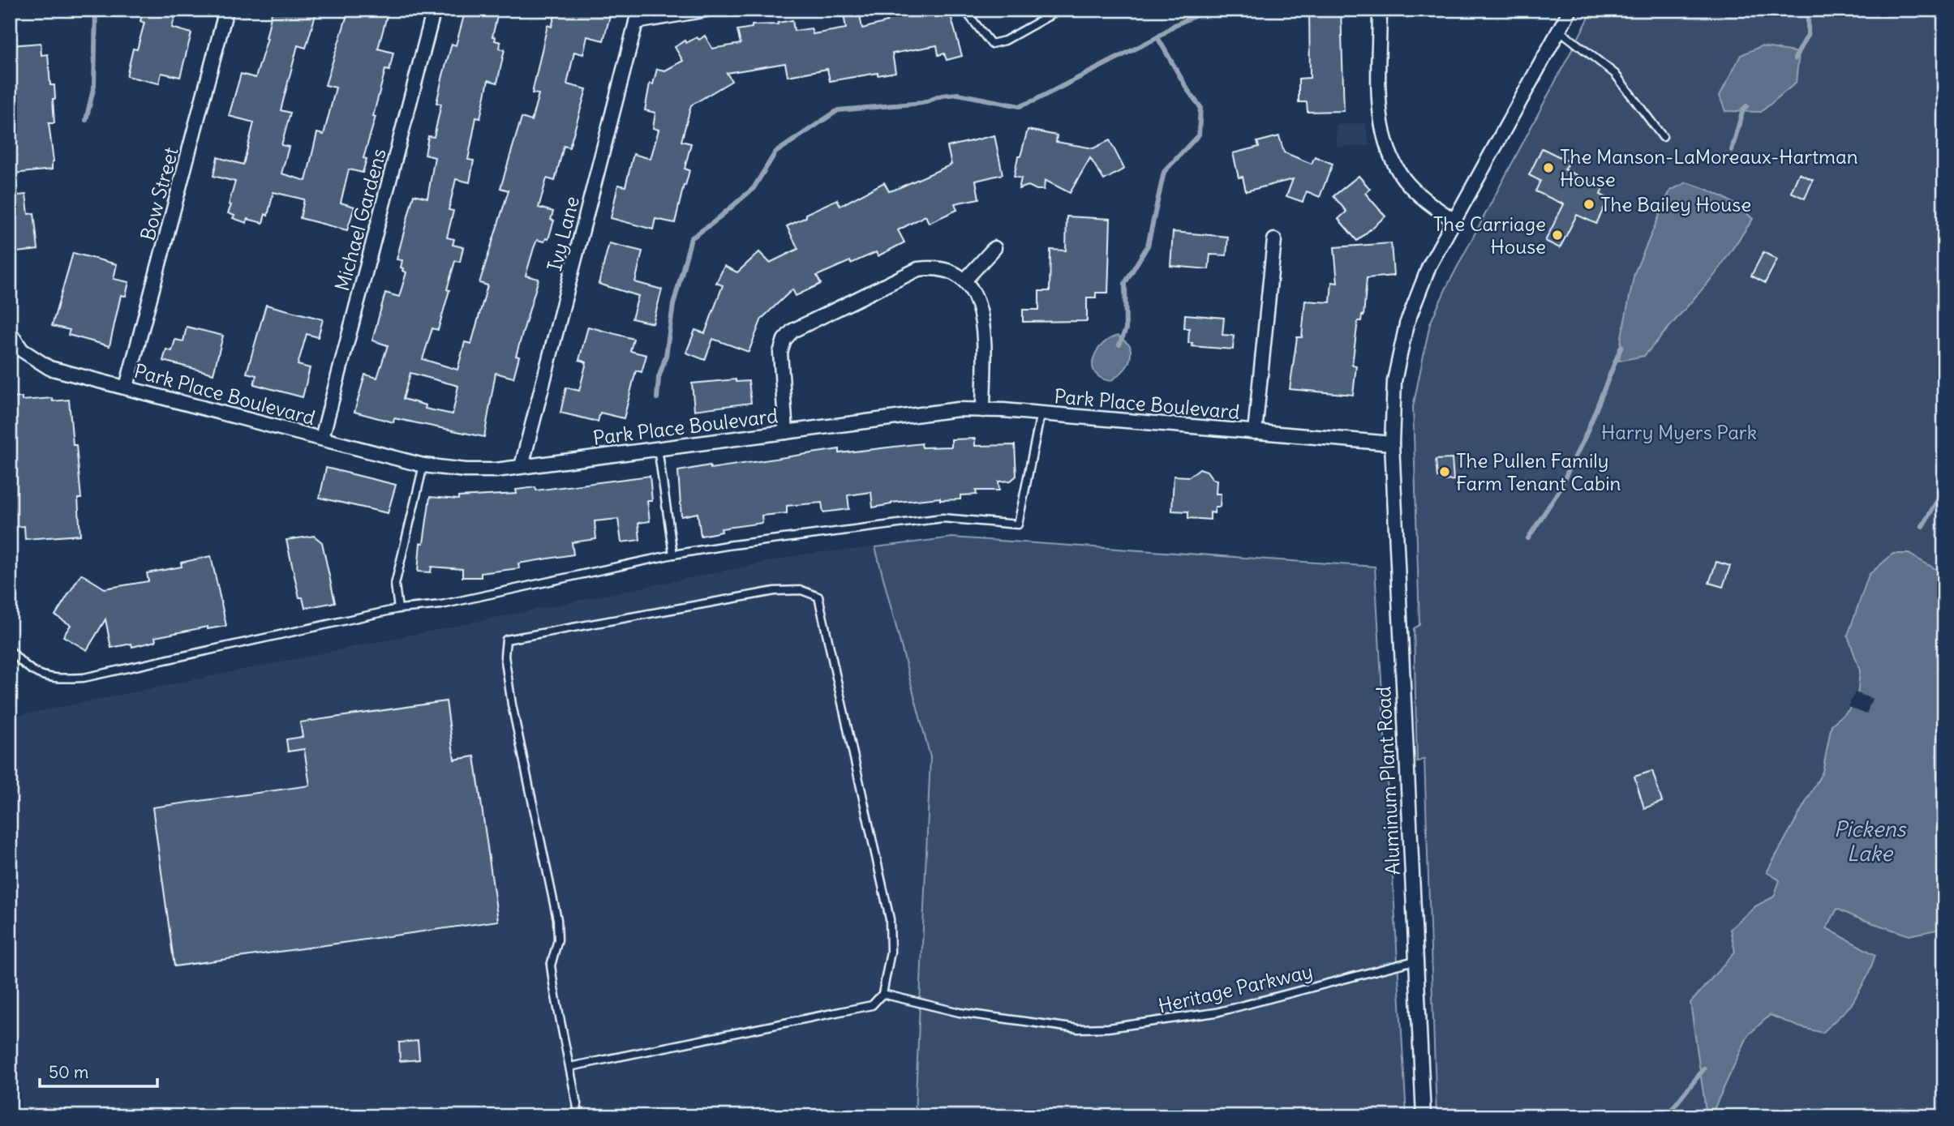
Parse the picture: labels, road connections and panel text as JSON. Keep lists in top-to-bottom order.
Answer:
{
  "streets": {
    "street": [
      "Bow Street",
      "Michael Gardens",
      "Ivy Lane",
      "Park Place Boulevard",
      "Aluminum Plant Road"
    ],
    "lane": ["Heritage Parkway"]
  },
  "crossings": [
    ["Bow Street", "Park Place Boulevard"],
    ["Michael Gardens", "Park Place Boulevard"],
    ["Ivy Lane", "Park Place Boulevard"],
    ["Park Place Boulevard", "Aluminum Plant Road"],
    ["Aluminum Plant Road", "Heritage Parkway"]
  ],
  "water": ["Pickens Lake"],
  "parks": ["Harry Myers Park"],
  "places": [
    "The Manson-LaMoreaux-Hartman House",
    "The Bailey House",
    "The Carriage House",
    "The Pullen Family Farm Tenant Cabin"
  ],
  "scale_bar": "50 m"
}
